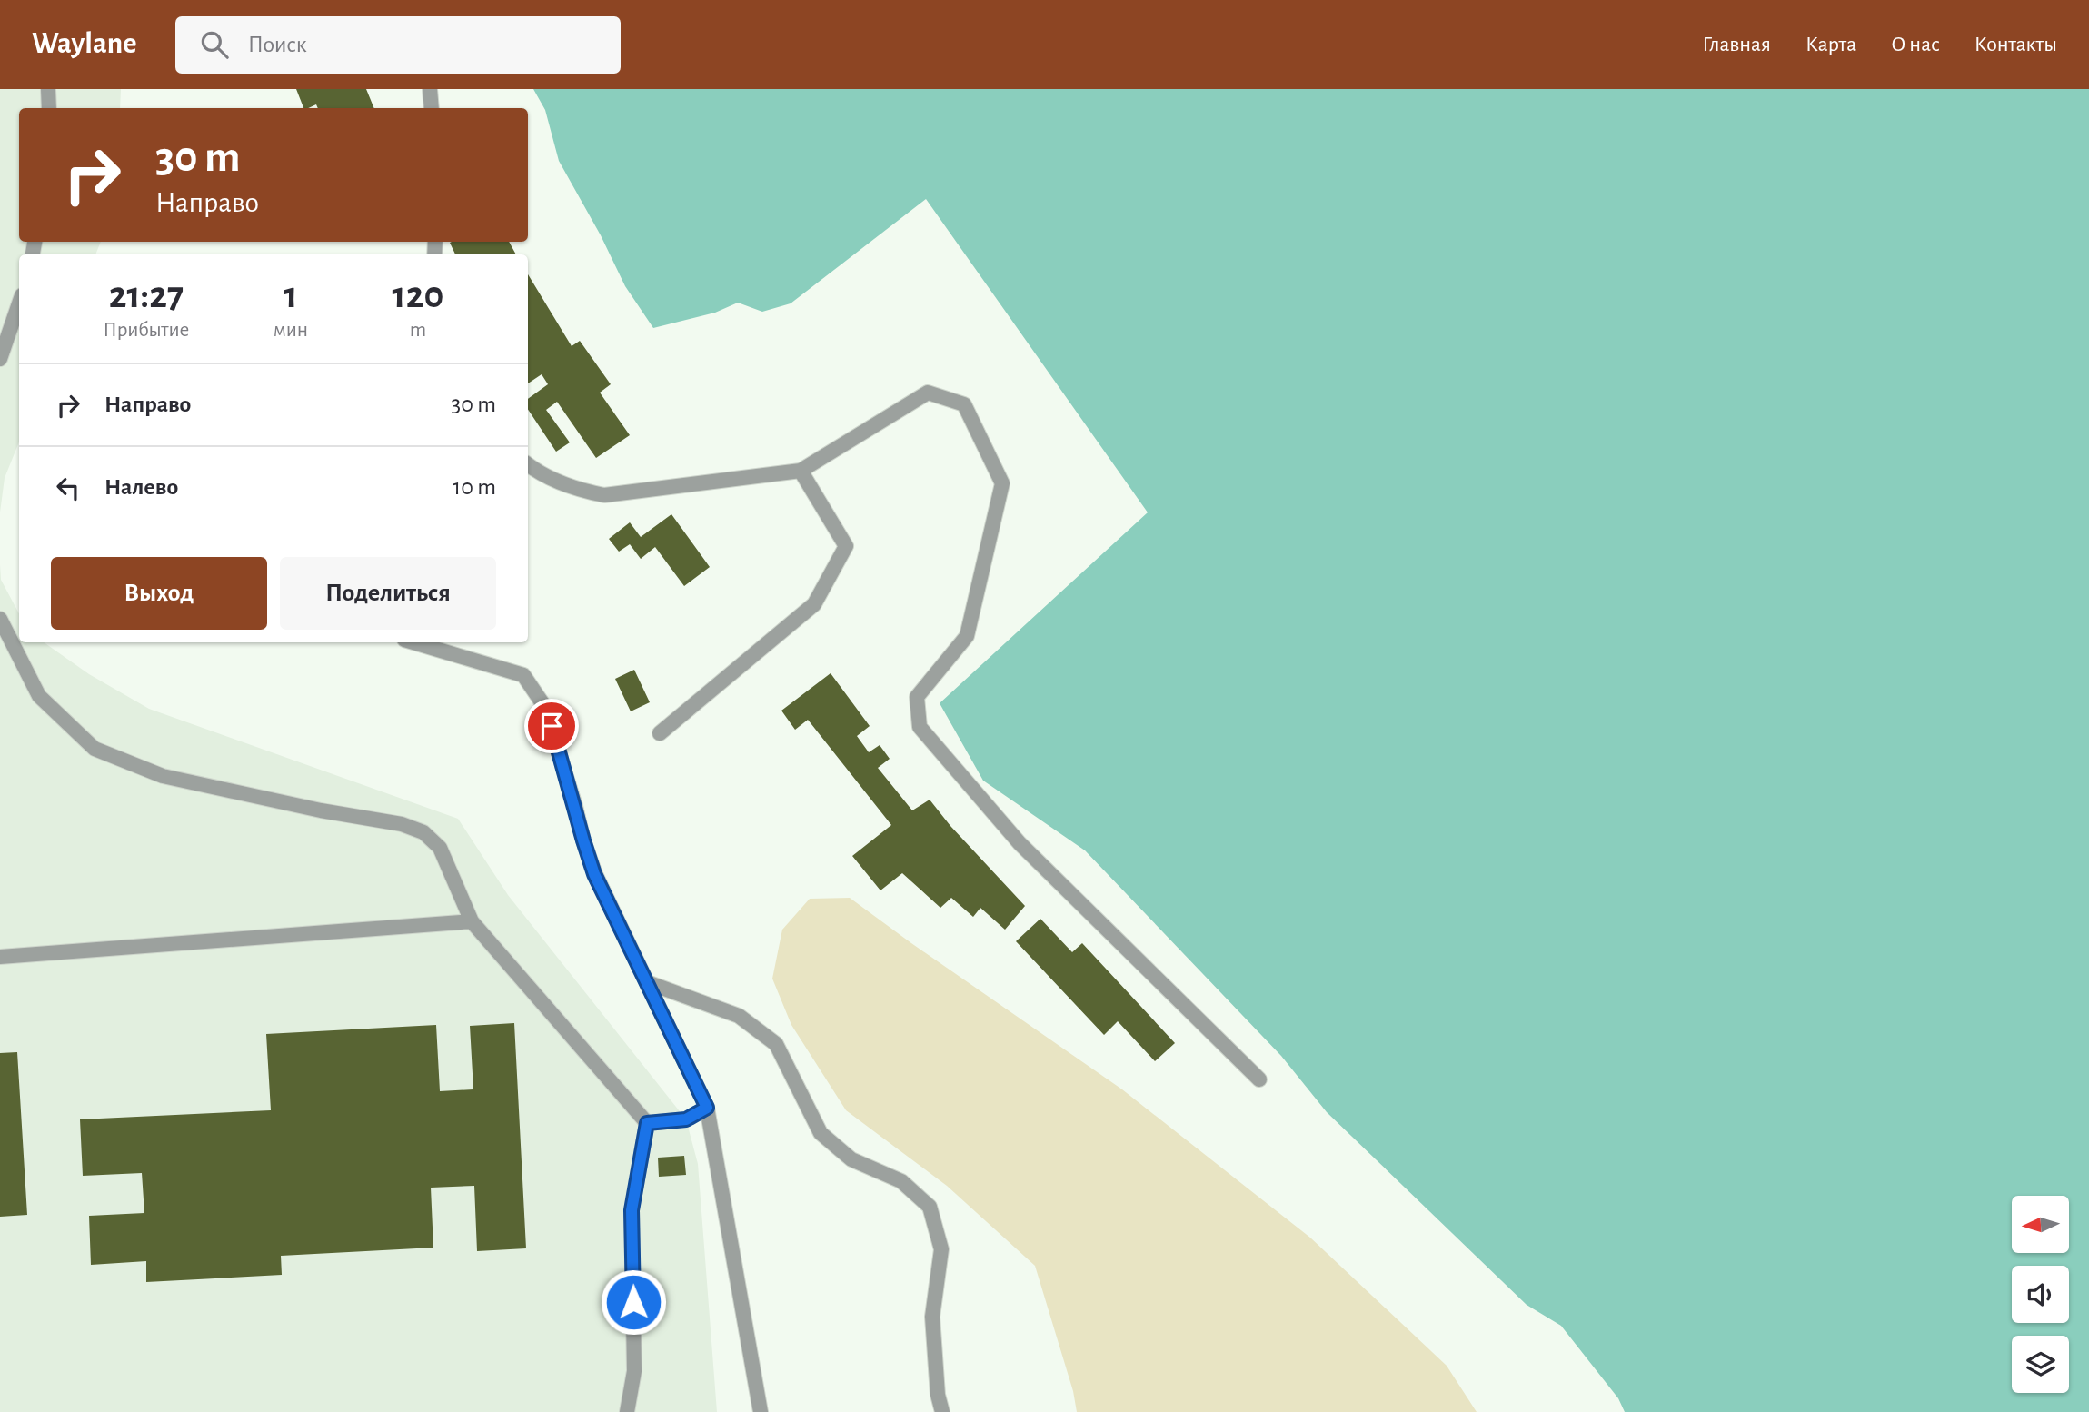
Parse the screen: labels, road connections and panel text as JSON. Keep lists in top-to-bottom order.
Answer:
{
  "north": "left",
  "page": {
    "header": "Waylane",
    "search": "Поиск",
    "nav": [
      "Главная",
      "Карта",
      "О нас",
      "Контакты"
    ],
    "turn": ["30 m", "Направо"],
    "eta": [
      "21:27",
      "Прибытие",
      "1",
      "мин",
      "120",
      "m"
    ],
    "list": [
      {
        "name": "Направо",
        "value": "30 m"
      },
      {
        "name": "Налево",
        "value": "10 m"
      }
    ],
    "buttons": ["Выход", "Поделиться"]
  }
}
